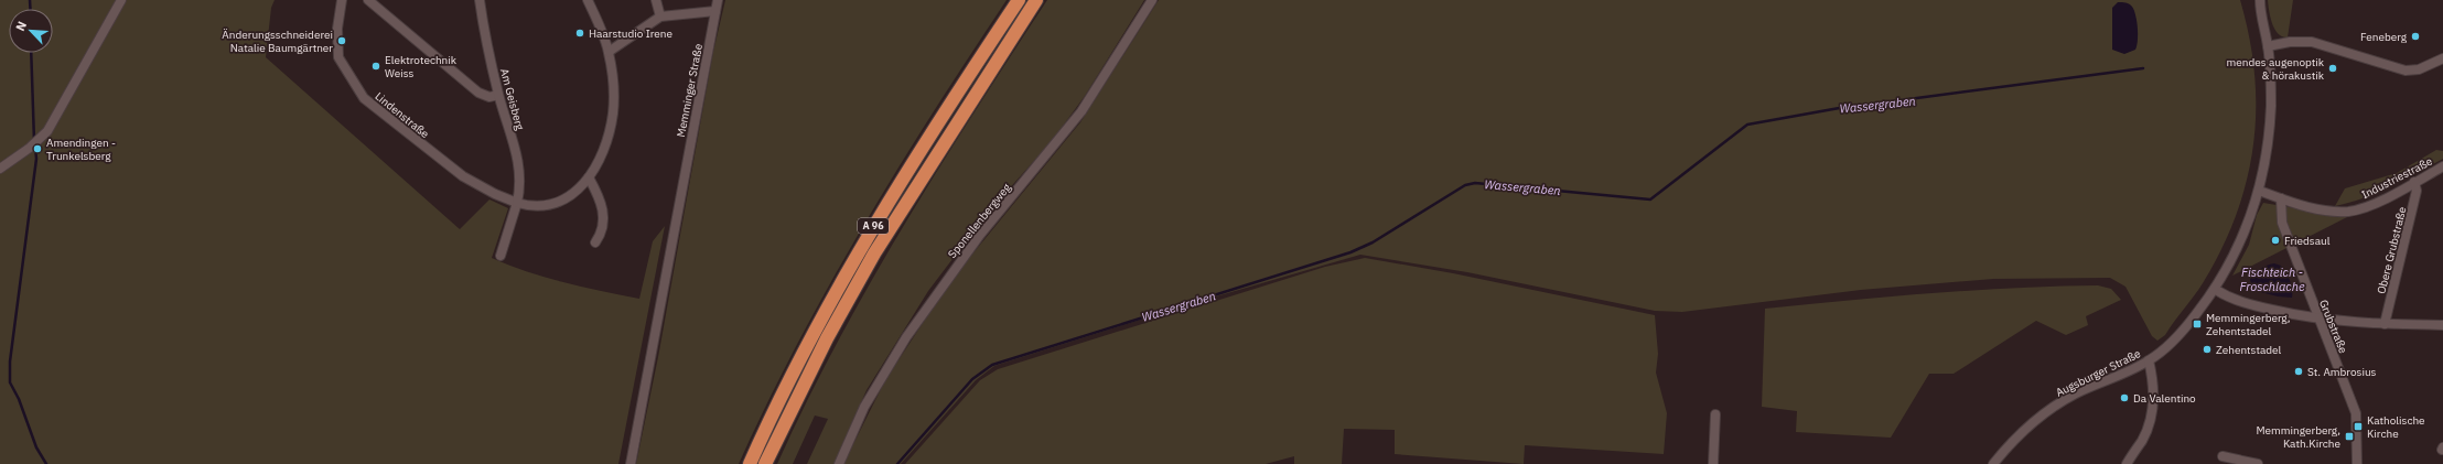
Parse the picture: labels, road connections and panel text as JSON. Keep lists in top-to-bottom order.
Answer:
{
  "streets": {
    "highway": ["A 96"],
    "street": [
      "Memminger Straße",
      "Am Geisberg",
      "Lindenstraße",
      "Industriestraße",
      "Sponellenbergweg",
      "Obere Grubstraße",
      "Grubstraße",
      "Augsburger Straße"
    ]
  },
  "crossings": [
    ["Am Geisberg", "Lindenstraße"],
    ["Industriestraße", "Obere Grubstraße"],
    ["Industriestraße", "Grubstraße"],
    ["Industriestraße", "Augsburger Straße"]
  ],
  "water": ["Wassergraben", "Fischteich - Froschlache"],
  "places": {
    "other": [
      "Haarstudio Irene",
      "Feneberg",
      "Änderungsschneiderei Natalie Baumgärtner",
      "Elektrotechnik Weiss",
      "mendes augenoptik & hörakustik",
      "Amendingen - Trunkelsberg",
      "Friedsaul",
      "Zehentstadel",
      "St. Ambrosius",
      "Da Valentino"
    ],
    "transit": ["Memmingerberg, Zehentstadel", "Katholische Kirche", "Memmingerberg, Kath.Kirche"]
  },
  "north": "top left"
}
